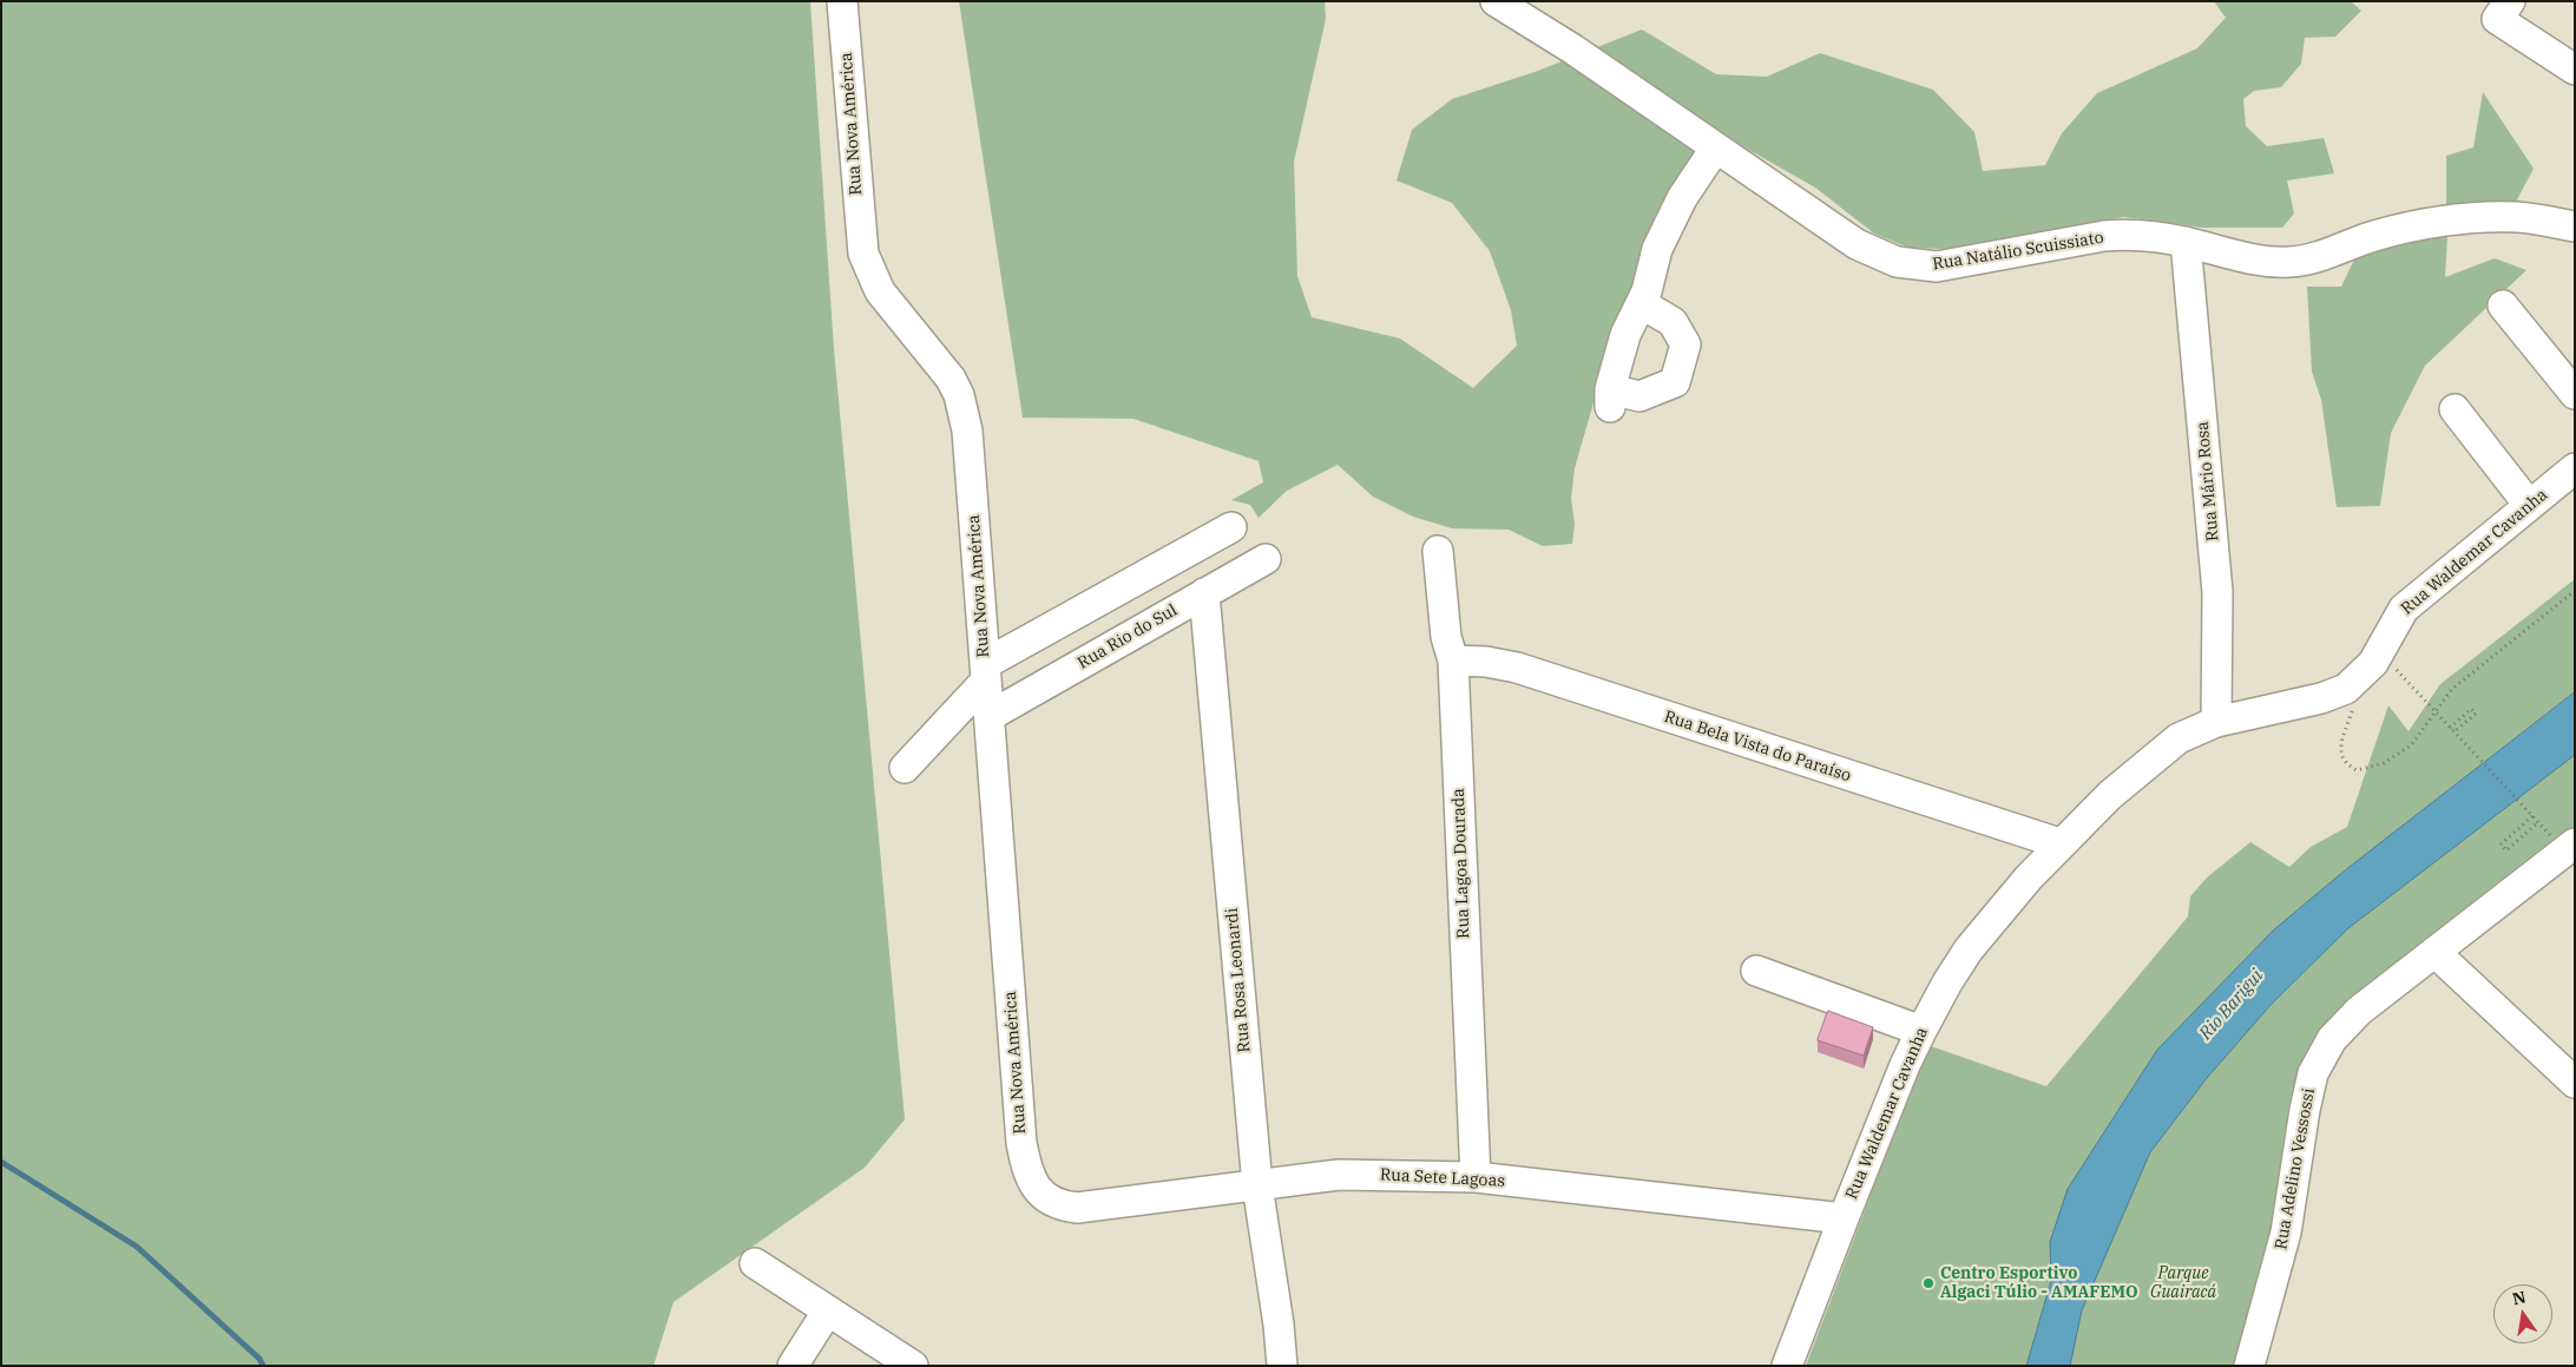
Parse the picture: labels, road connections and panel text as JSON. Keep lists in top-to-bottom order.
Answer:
{
  "streets": {
    "street": [
      "Rua Nova América",
      "Rua Natálio Scuissiato",
      "Rua Mário Rosa",
      "Rua Waldemar Cavanha",
      "Rua Rio do Sul",
      "Rua Bela Vista do Paraíso",
      "Rua Lagoa Dourada",
      "Rua Rosa Leonardi",
      "Rua Adelino Vessossi",
      "Rua Sete Lagoas"
    ]
  },
  "crossings": [
    ["Rua Nova América", "Rua Rio do Sul"],
    ["Rua Nova América", "Rua Sete Lagoas"],
    ["Rua Natálio Scuissiato", "Rua Mário Rosa"],
    ["Rua Mário Rosa", "Rua Waldemar Cavanha"],
    ["Rua Waldemar Cavanha", "Rua Bela Vista do Paraíso"],
    ["Rua Waldemar Cavanha", "Rua Sete Lagoas"],
    ["Rua Rio do Sul", "Rua Rosa Leonardi"],
    ["Rua Bela Vista do Paraíso", "Rua Lagoa Dourada"],
    ["Rua Lagoa Dourada", "Rua Sete Lagoas"],
    ["Rua Rosa Leonardi", "Rua Sete Lagoas"]
  ],
  "water": ["Rio Barigui"],
  "parks": ["Parque Guairacá"],
  "places": ["Centro Esportivo Algaci Túlio - AMAFEMO"],
  "north": "top"
}
